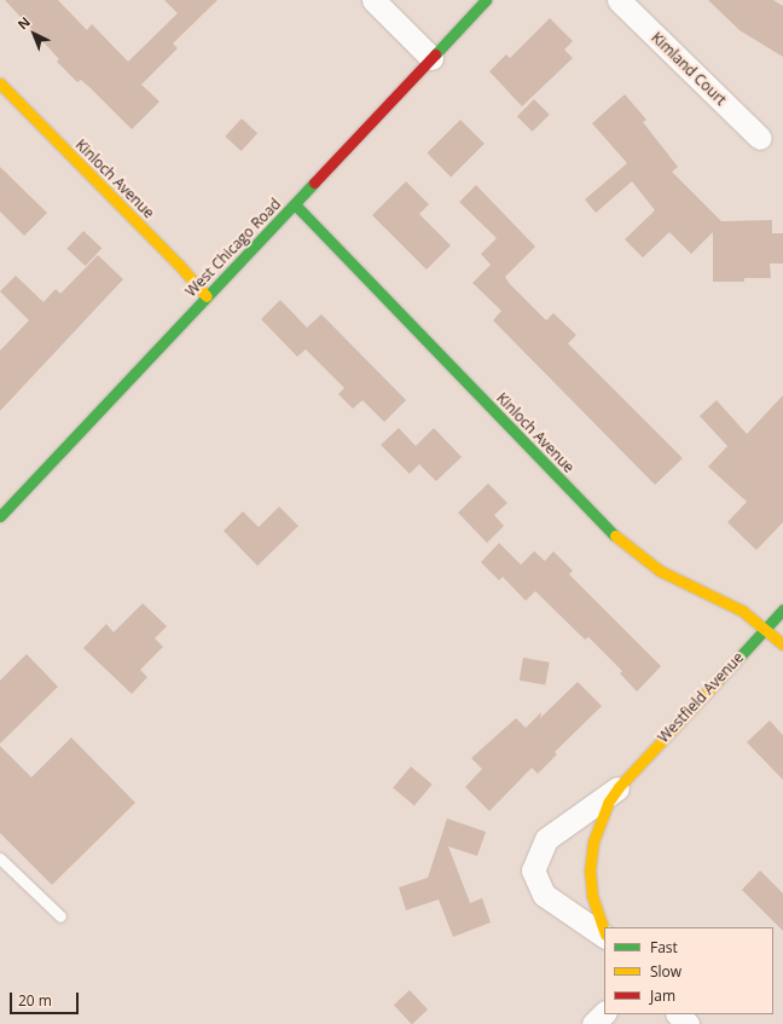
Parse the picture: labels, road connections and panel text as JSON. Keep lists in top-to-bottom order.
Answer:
{
  "streets": {
    "street": [
      "Kimland Court",
      "Kinloch Avenue",
      "West Chicago Road",
      "Westfield Avenue"
    ]
  },
  "crossings": [
    ["Kinloch Avenue", "West Chicago Road"],
    ["Kinloch Avenue", "Westfield Avenue"]
  ],
  "legend": ["Fast", "Slow", "Jam"],
  "scale_bar": "20 m",
  "north": "top left"
}
